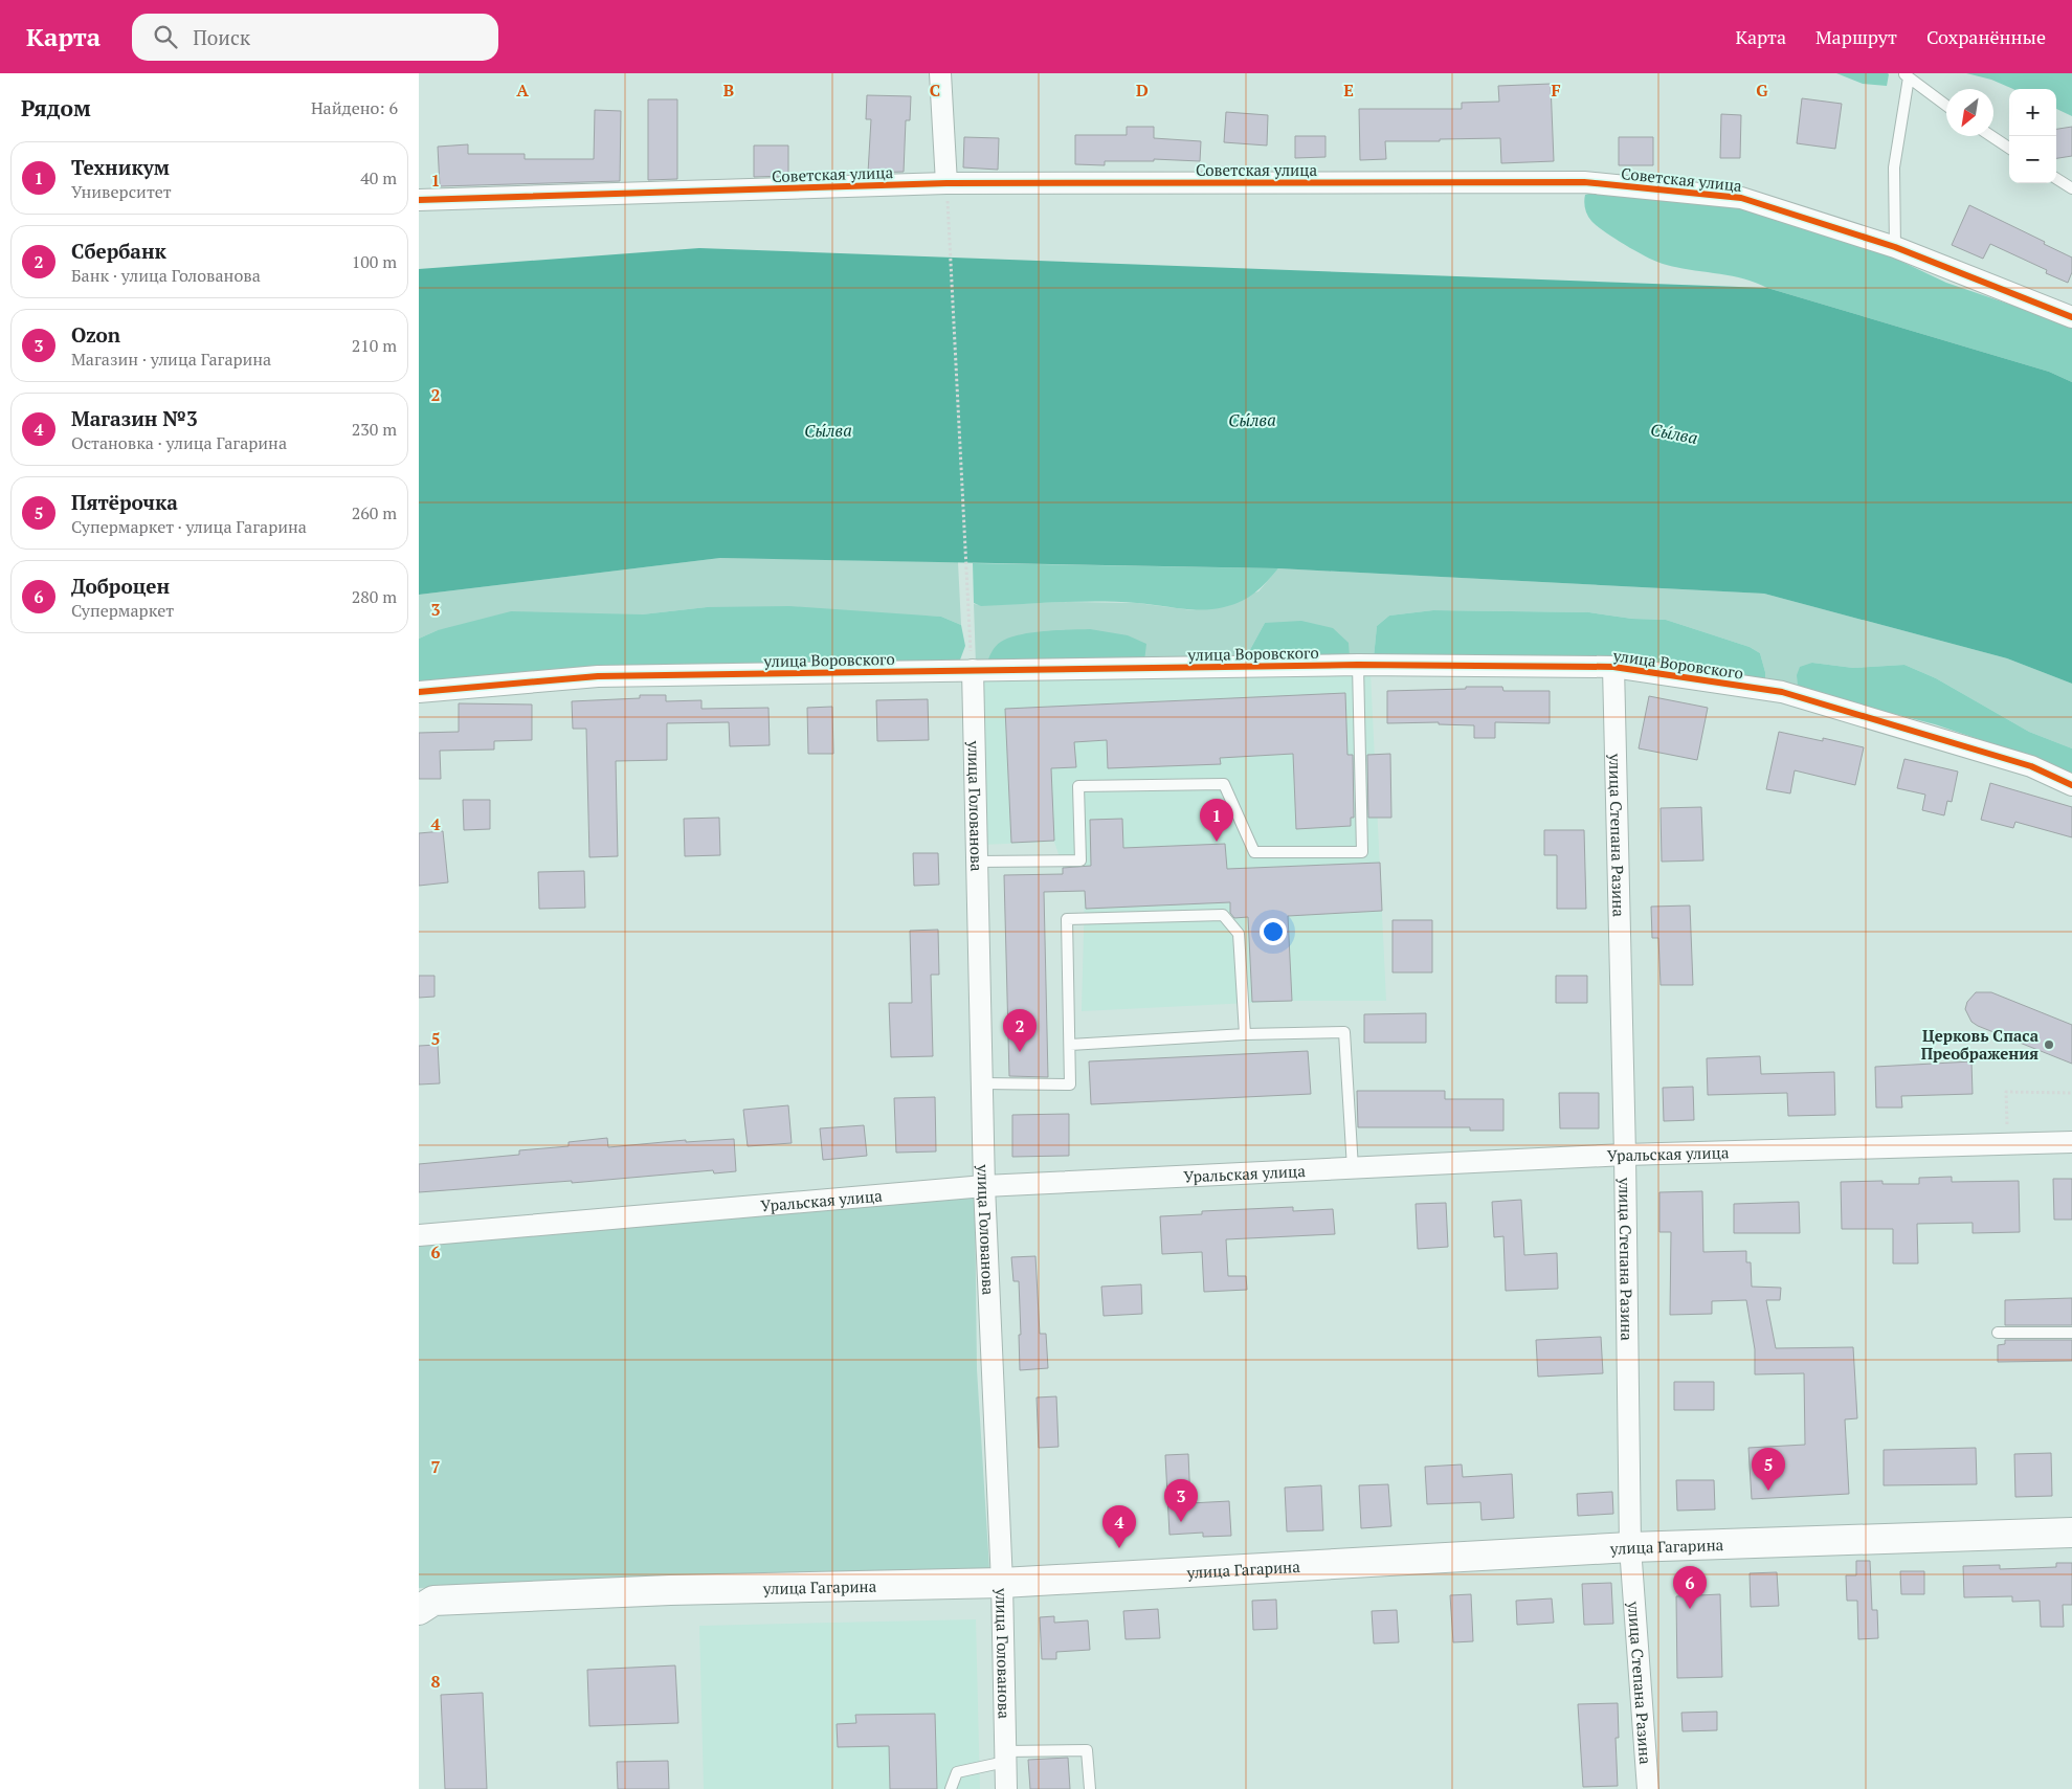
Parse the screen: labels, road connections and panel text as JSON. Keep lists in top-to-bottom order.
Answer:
{
  "streets": {
    "main road": ["улица Гагарина"],
    "street": [
      "Советская улица",
      "улица Воровского",
      "улица Голованова",
      "улица Степана Разина",
      "Уральская улица"
    ]
  },
  "crossings": [
    ["улица Воровского", "улица Голованова"],
    ["улица Воровского", "улица Степана Разина"],
    ["улица Голованова", "Уральская улица"],
    ["улица Голованова", "улица Гагарина"],
    ["улица Степана Разина", "Уральская улица"],
    ["улица Степана Разина", "улица Гагарина"]
  ],
  "water": ["Сы́лва"],
  "places": ["Церковь Спаса Преображения"],
  "north": "bottom left",
  "page": {
    "header": "Карта",
    "search": "Поиск",
    "nav": ["Карта", "Маршрут", "Сохранённые"],
    "heading": ["Рядом", "Найдено: 6"],
    "map_buttons": ["+", "−"],
    "list": [
      {
        "mark": "1",
        "name": "Техникум",
        "note": "Университет",
        "value": "40 m"
      },
      {
        "mark": "2",
        "name": "Сбербанк",
        "note": "Банк · улица Голованова",
        "value": "100 m"
      },
      {
        "mark": "3",
        "name": "Ozon",
        "note": "Магазин · улица Гагарина",
        "value": "210 m"
      },
      {
        "mark": "4",
        "name": "Магазин №3",
        "note": "Остановка · улица Гагарина",
        "value": "230 m"
      },
      {
        "mark": "5",
        "name": "Пятёрочка",
        "note": "Супермаркет · улица Гагарина",
        "value": "260 m"
      },
      {
        "mark": "6",
        "name": "Доброцен",
        "note": "Супермаркет",
        "value": "280 m"
      }
    ],
    "pins": [
      "1",
      "2",
      "5",
      "3",
      "4",
      "6"
    ]
  },
  "grid": {
    "columns": [
      "A",
      "B",
      "C",
      "D",
      "E",
      "F",
      "G"
    ],
    "rows": [
      "1",
      "2",
      "3",
      "4",
      "5",
      "6",
      "7",
      "8"
    ]
  }
}
